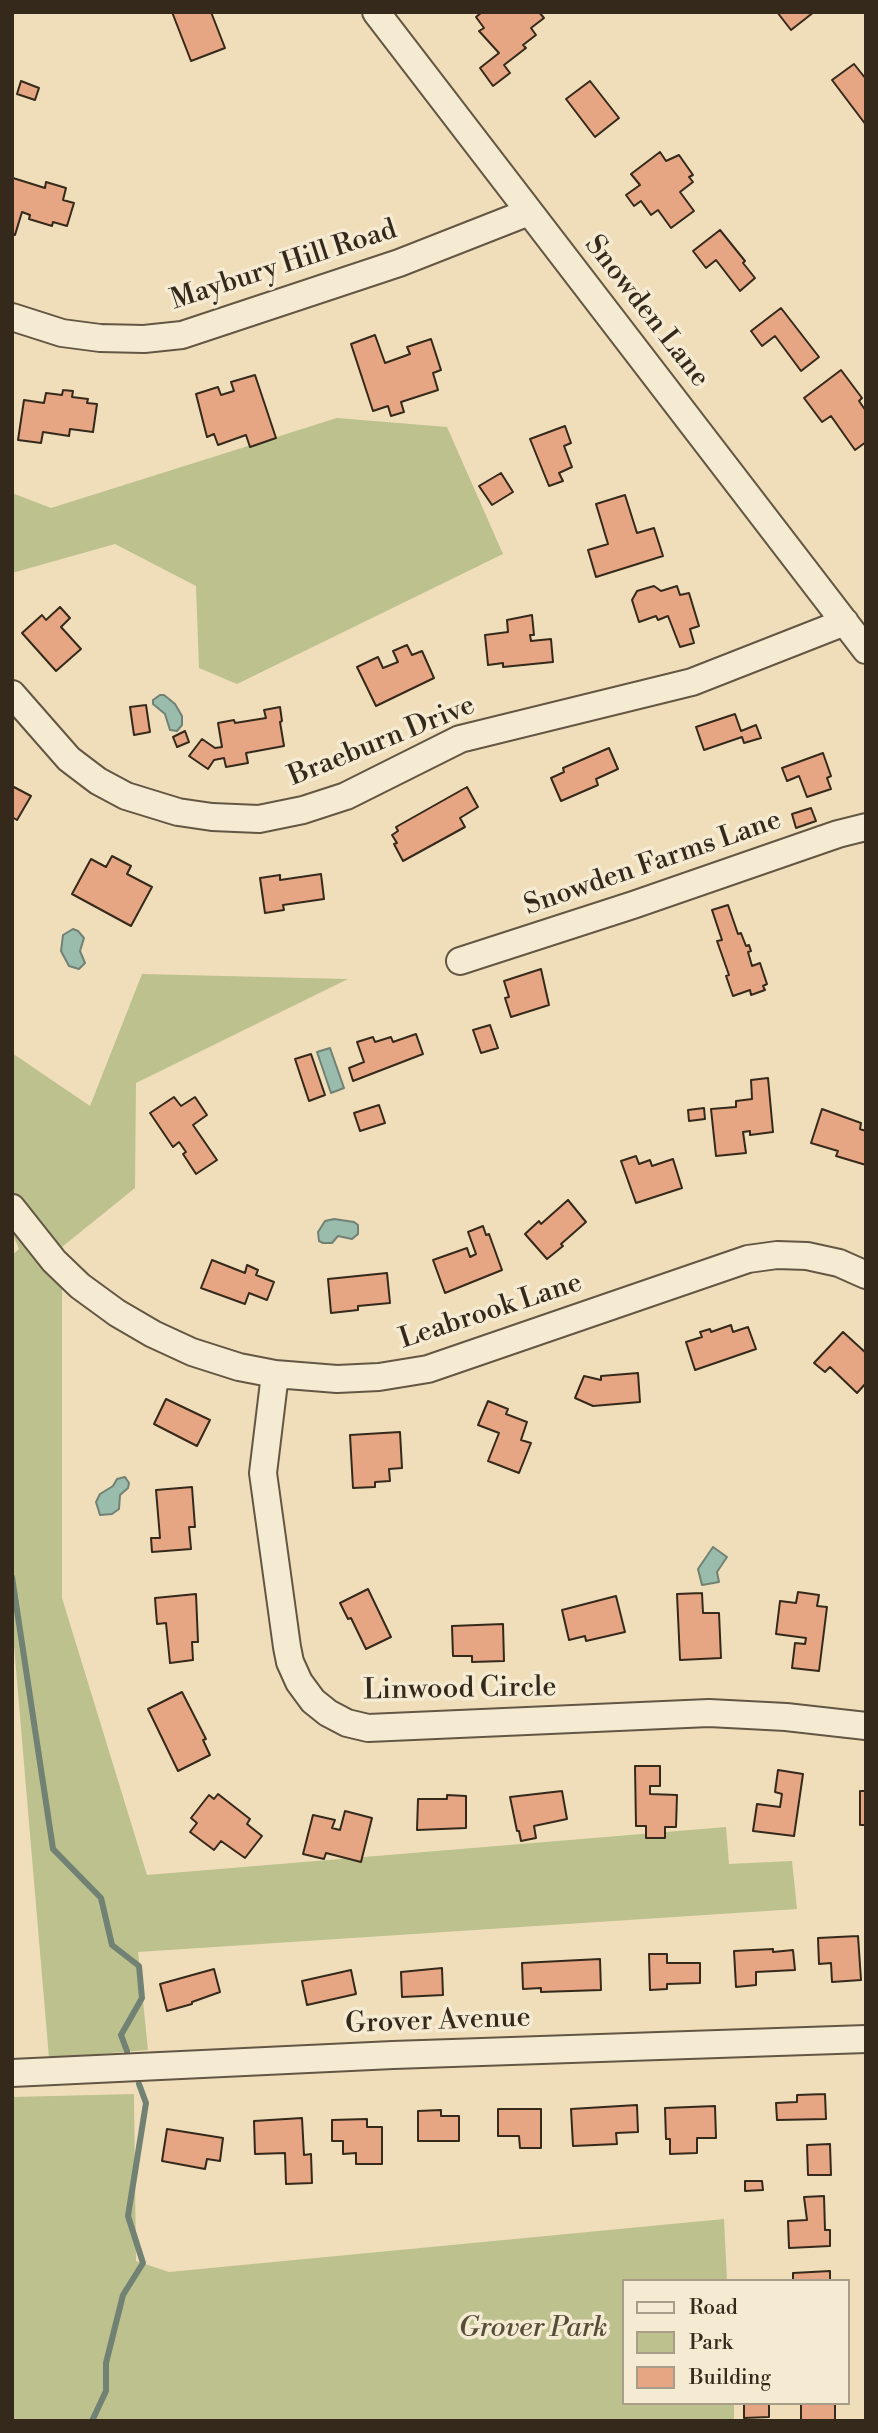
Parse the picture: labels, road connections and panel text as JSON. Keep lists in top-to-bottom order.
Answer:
{
  "streets": {
    "street": [
      "Maybury Hill Road",
      "Snowden Lane",
      "Braeburn Drive",
      "Snowden Farms Lane",
      "Leabrook Lane",
      "Linwood Circle",
      "Grover Avenue"
    ]
  },
  "crossings": [
    ["Maybury Hill Road", "Snowden Lane"],
    ["Snowden Lane", "Braeburn Drive"],
    ["Leabrook Lane", "Linwood Circle"]
  ],
  "parks": ["Grover Park"],
  "legend": ["Road", "Park", "Building"]
}
